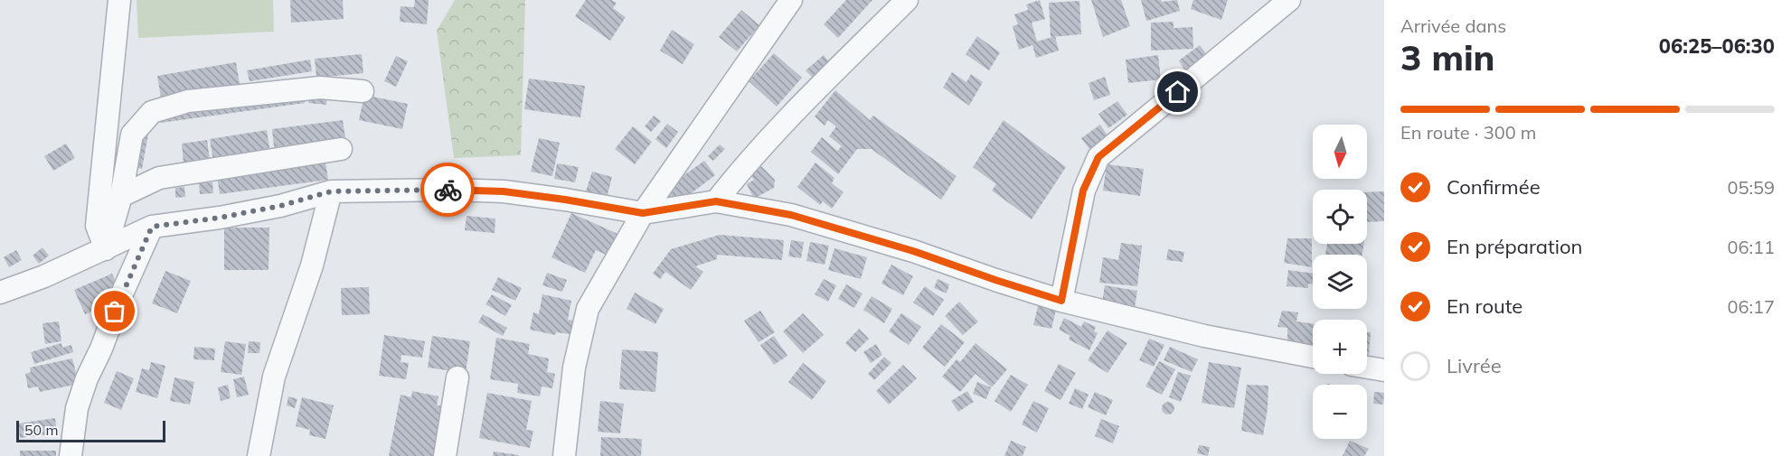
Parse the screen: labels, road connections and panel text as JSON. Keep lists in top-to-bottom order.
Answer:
{
  "scale_bar": "50 m",
  "north": "bottom",
  "page": {
    "heading": ["3 min", "Arrivée dans", "06:25–06:30"],
    "bar": "En route · 300 m",
    "map_buttons": ["+", "−"],
    "list": [
      ["Confirmée", "05:59"],
      ["En préparation", "06:11"],
      ["En route", "06:17"],
      "Livrée"
    ],
    "scale": "50 m"
  }
}
